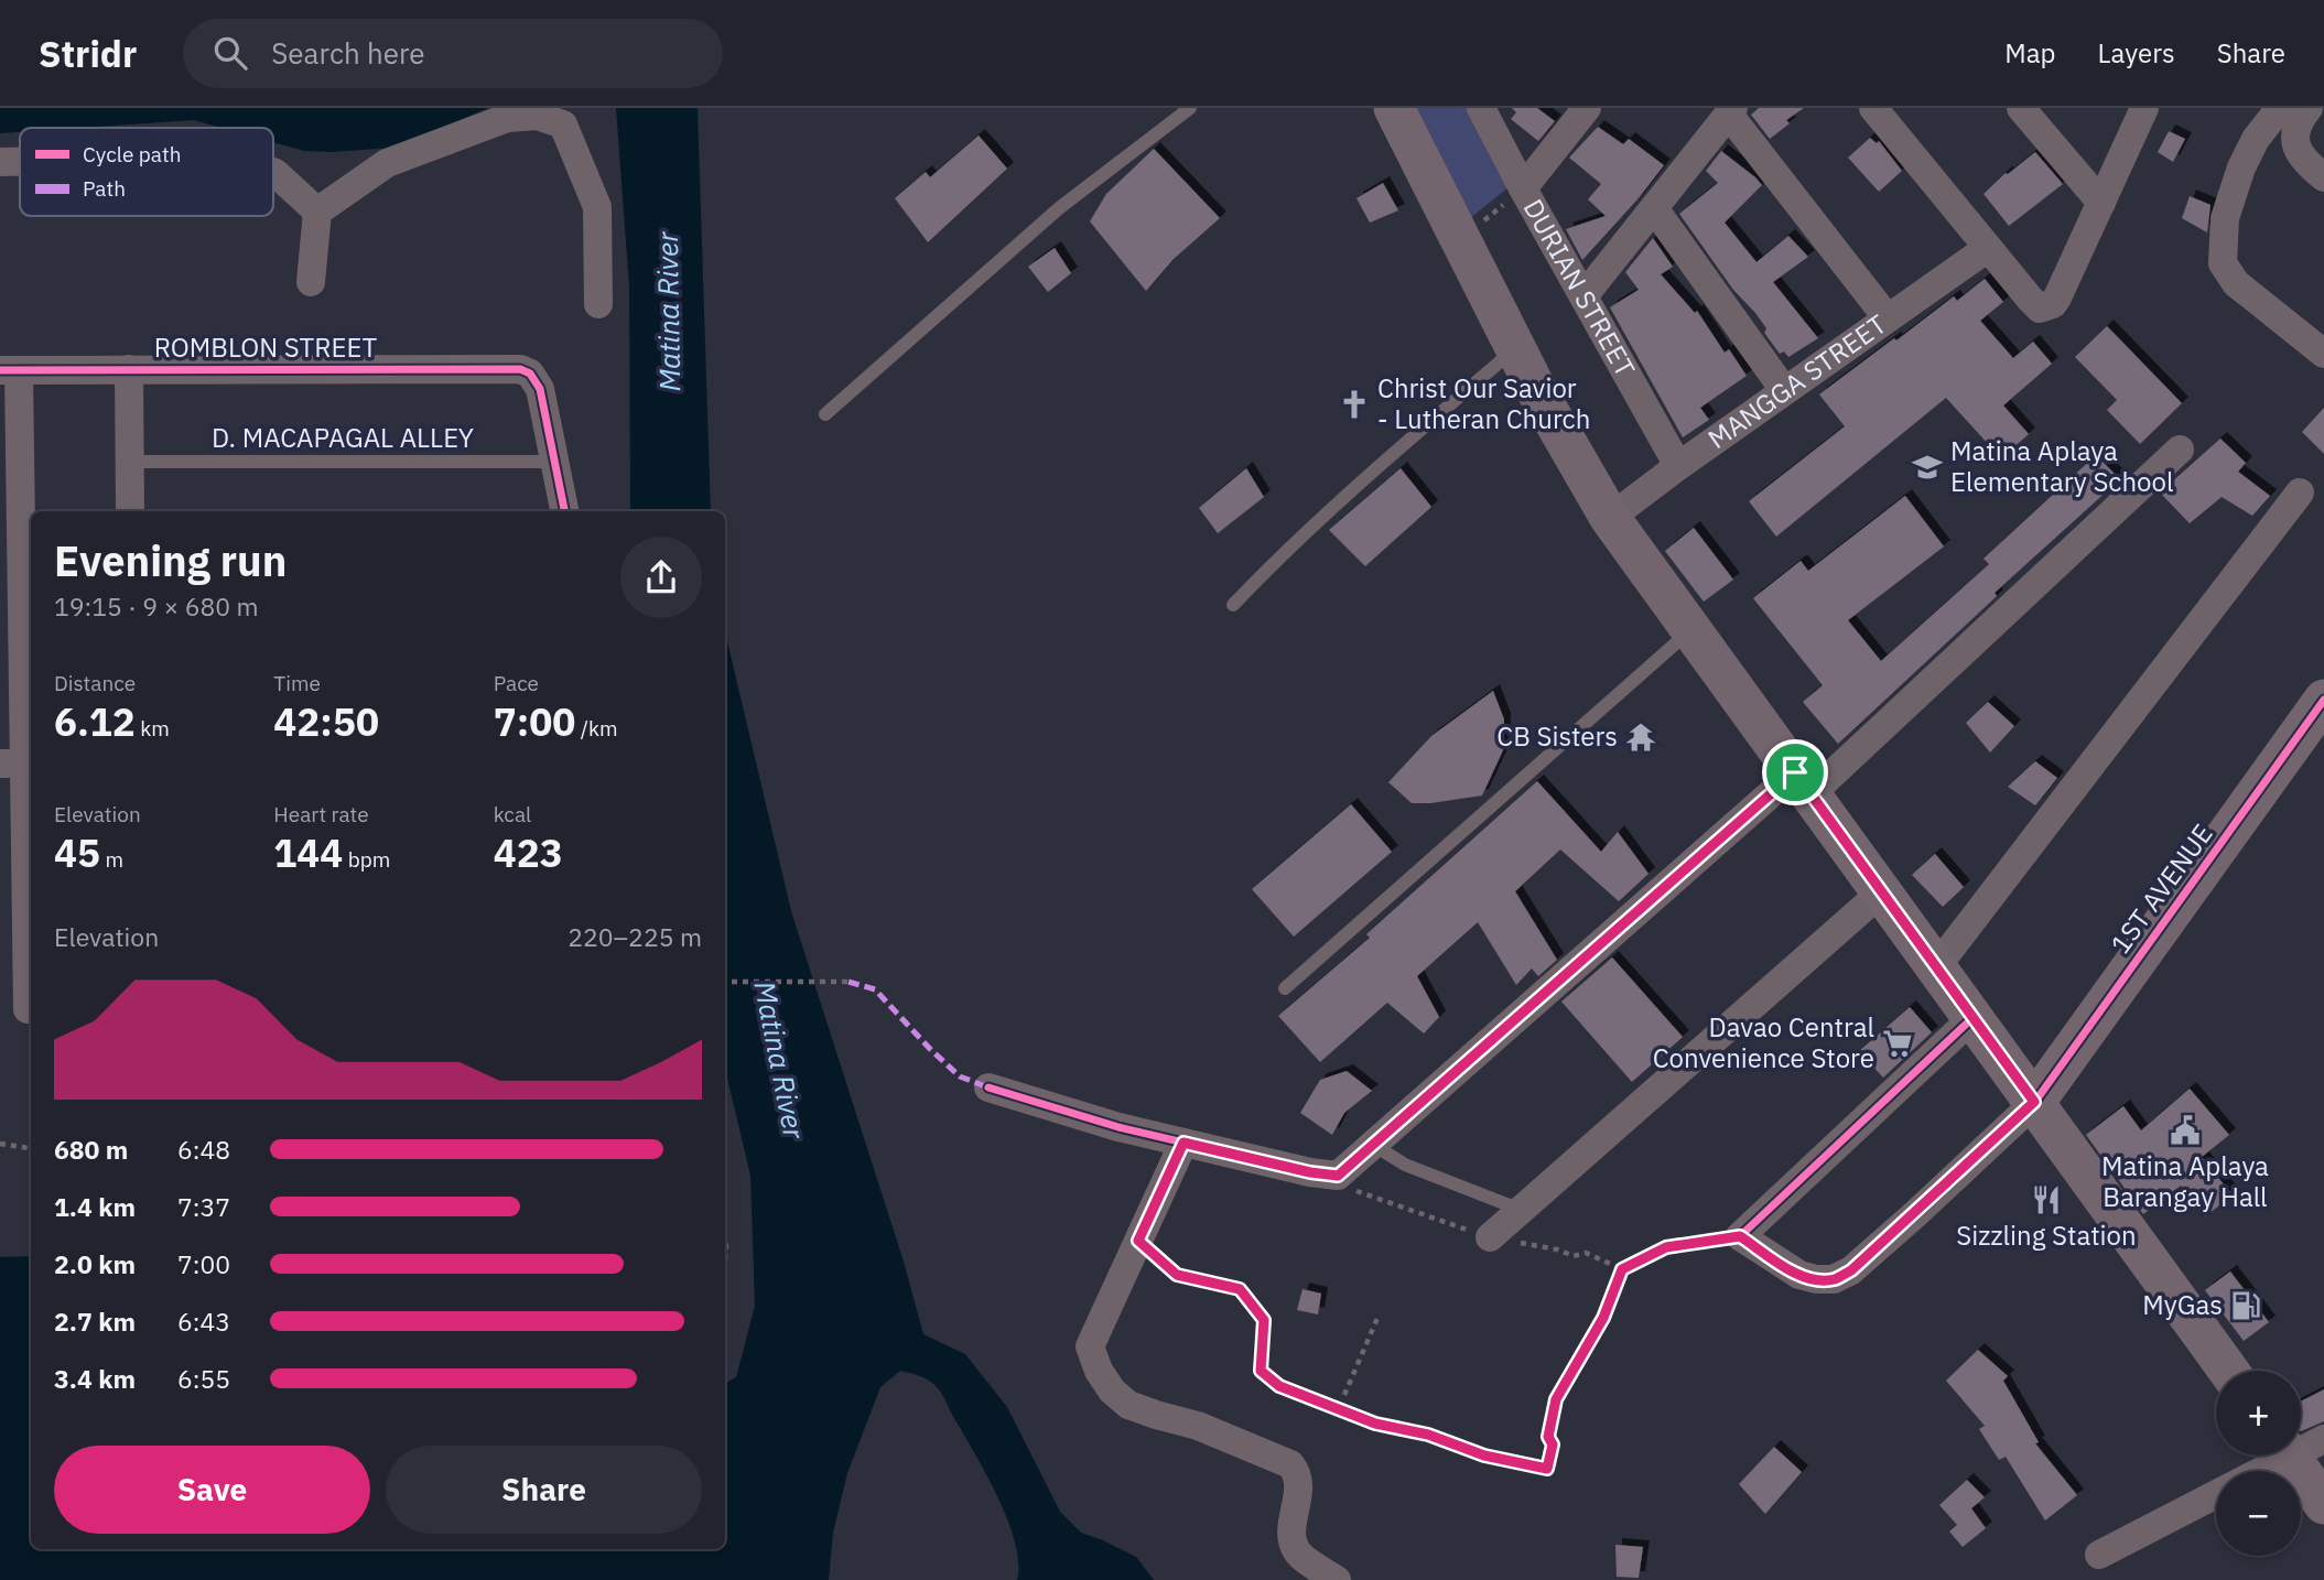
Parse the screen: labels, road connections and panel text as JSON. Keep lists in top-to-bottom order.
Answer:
{
  "streets": {
    "main road": ["1ST AVENUE"],
    "street": ["DURIAN STREET", "ROMBLON STREET", "MANGGA STREET"],
    "lane": ["D. MACAPAGAL ALLEY"]
  },
  "crossings": [
    ["DURIAN STREET", "MANGGA STREET"],
    ["ROMBLON STREET", "D. MACAPAGAL ALLEY"]
  ],
  "water": ["Matina River"],
  "places": {
    "church": ["Christ Our Savior - Lutheran Church"],
    "school or university": ["Matina Aplaya Elementary School"],
    "temple": ["CB Sisters"],
    "supermarket": ["Davao Central Convenience Store"],
    "public building": ["Matina Aplaya Barangay Hall"],
    "restaurant": ["Sizzling Station"],
    "fuel station": ["MyGas"]
  },
  "legend": ["Cycle path", "Path"],
  "page": {
    "header": "Stridr",
    "search": "Search here",
    "nav": ["Map", "Layers", "Share"],
    "heading": ["Evening run", "19:15 · 9 × 680 m"],
    "stats": [
      ["Distance", "6.12 km"],
      ["Time", "42:50"],
      ["Pace", "7:00 /km"],
      ["Elevation", "45 m"],
      ["Heart rate", "144 bpm"],
      ["kcal", "423"]
    ],
    "chart": ["Elevation", "220–225 m"],
    "list": [
      {
        "name": "680 m",
        "note": "6:48"
      },
      {
        "name": "1.4 km",
        "note": "7:37"
      },
      {
        "name": "2.0 km",
        "note": "7:00"
      },
      {
        "name": "2.7 km",
        "note": "6:43"
      },
      {
        "name": "3.4 km",
        "note": "6:55"
      }
    ],
    "map_buttons": ["+", "−"],
    "buttons": ["Save", "Share"]
  }
}
